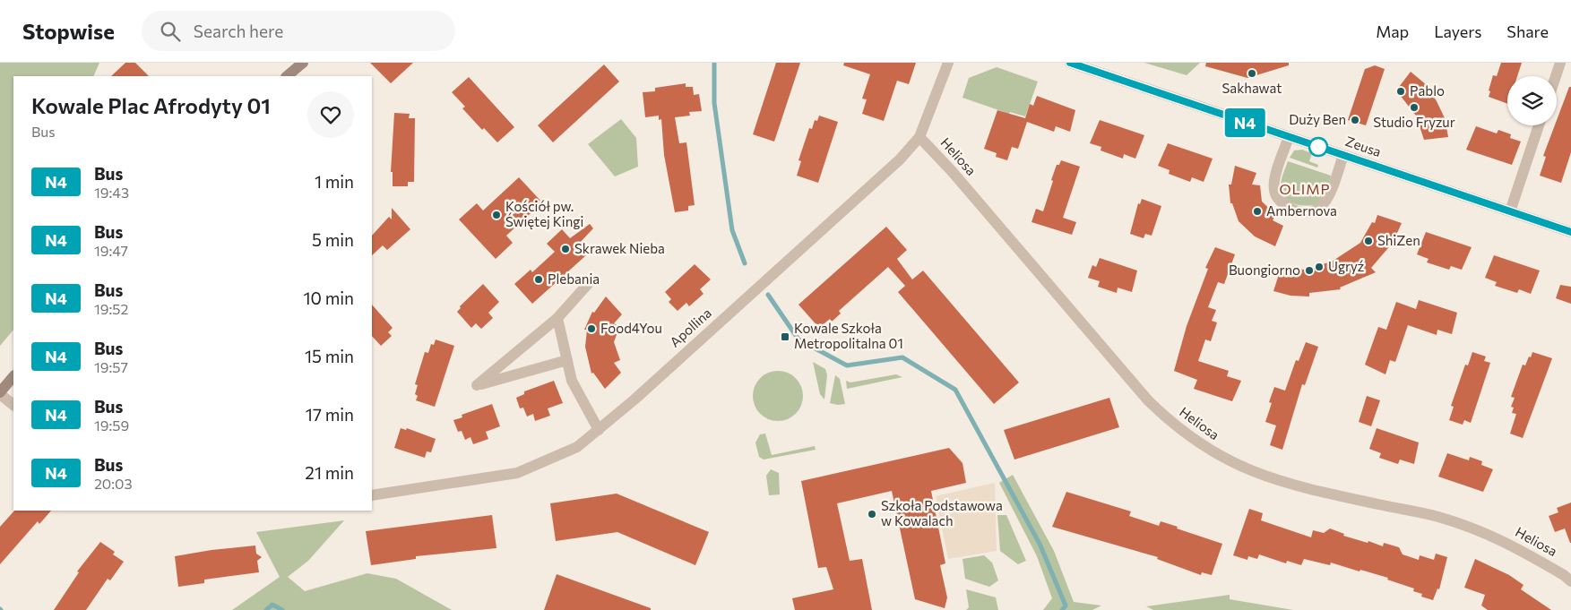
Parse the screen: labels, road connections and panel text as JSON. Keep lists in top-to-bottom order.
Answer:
{
  "streets": {
    "street": ["Zeusa", "Heliosa", "Apollina"]
  },
  "crossings": [
    ["Heliosa", "Apollina"]
  ],
  "districts": ["OLIMP"],
  "places": {
    "other": [
      "Sakhawat",
      "Pablo",
      "Studio Fryzur",
      "Duży Ben",
      "Ambernova",
      "Kościół pw. Świętej Kingi",
      "ShiZen",
      "Skrawek Nieba",
      "Ugryź",
      "Buongiorno",
      "Plebania",
      "Food4You",
      "Szkoła Podstawowa w Kowalach"
    ],
    "transit": ["Kowale Szkoła Metropolitalna 01"]
  },
  "lines": ["bus line N4"],
  "page": {
    "header": "Stopwise",
    "search": "Search here",
    "nav": ["Map", "Layers", "Share"],
    "on_map": "N4",
    "heading": ["Kowale Plac Afrodyty 01", "Bus"],
    "list": [
      {
        "mark": "N4",
        "name": "Bus",
        "note": "19:43",
        "value": "1 min"
      },
      {
        "mark": "N4",
        "name": "Bus",
        "note": "19:47",
        "value": "5 min"
      },
      {
        "mark": "N4",
        "name": "Bus",
        "note": "19:52",
        "value": "10 min"
      },
      {
        "mark": "N4",
        "name": "Bus",
        "note": "19:57",
        "value": "15 min"
      },
      {
        "mark": "N4",
        "name": "Bus",
        "note": "19:59",
        "value": "17 min"
      },
      {
        "mark": "N4",
        "name": "Bus",
        "note": "20:03",
        "value": "21 min"
      }
    ]
  }
}
